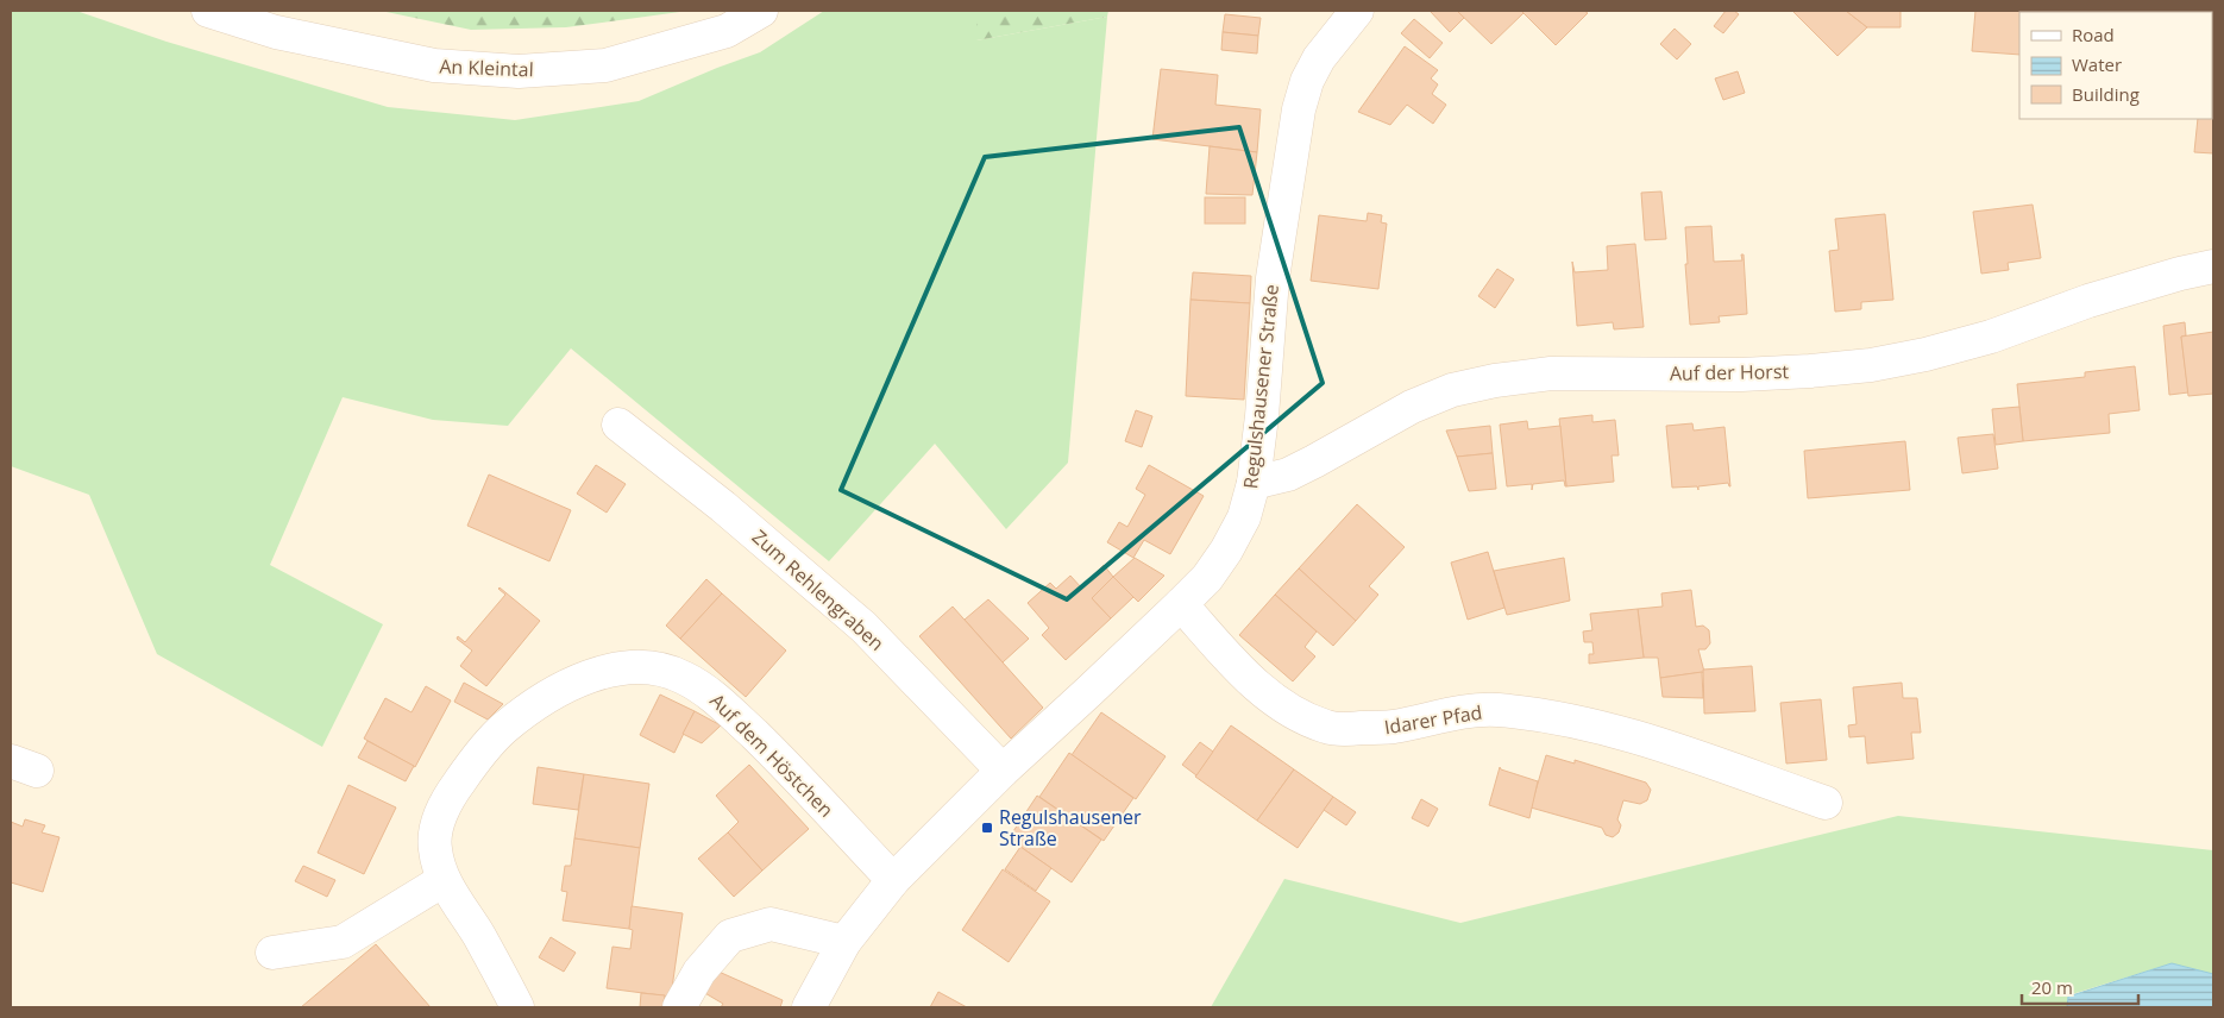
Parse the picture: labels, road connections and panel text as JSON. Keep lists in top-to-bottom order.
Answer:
{
  "streets": {
    "street": [
      "An Kleintal",
      "Auf der Horst",
      "Regulshausener Straße",
      "Zum Rehlengraben",
      "Idarer Pfad",
      "Auf dem Höstchen"
    ]
  },
  "crossings": [
    ["Auf der Horst", "Regulshausener Straße"],
    ["Regulshausener Straße", "Zum Rehlengraben"],
    ["Regulshausener Straße", "Idarer Pfad"],
    ["Regulshausener Straße", "Auf dem Höstchen"]
  ],
  "places": {
    "transit": ["Regulshausener Straße"]
  },
  "legend": ["Road", "Water", "Building"],
  "scale_bar": "20 m"
}
